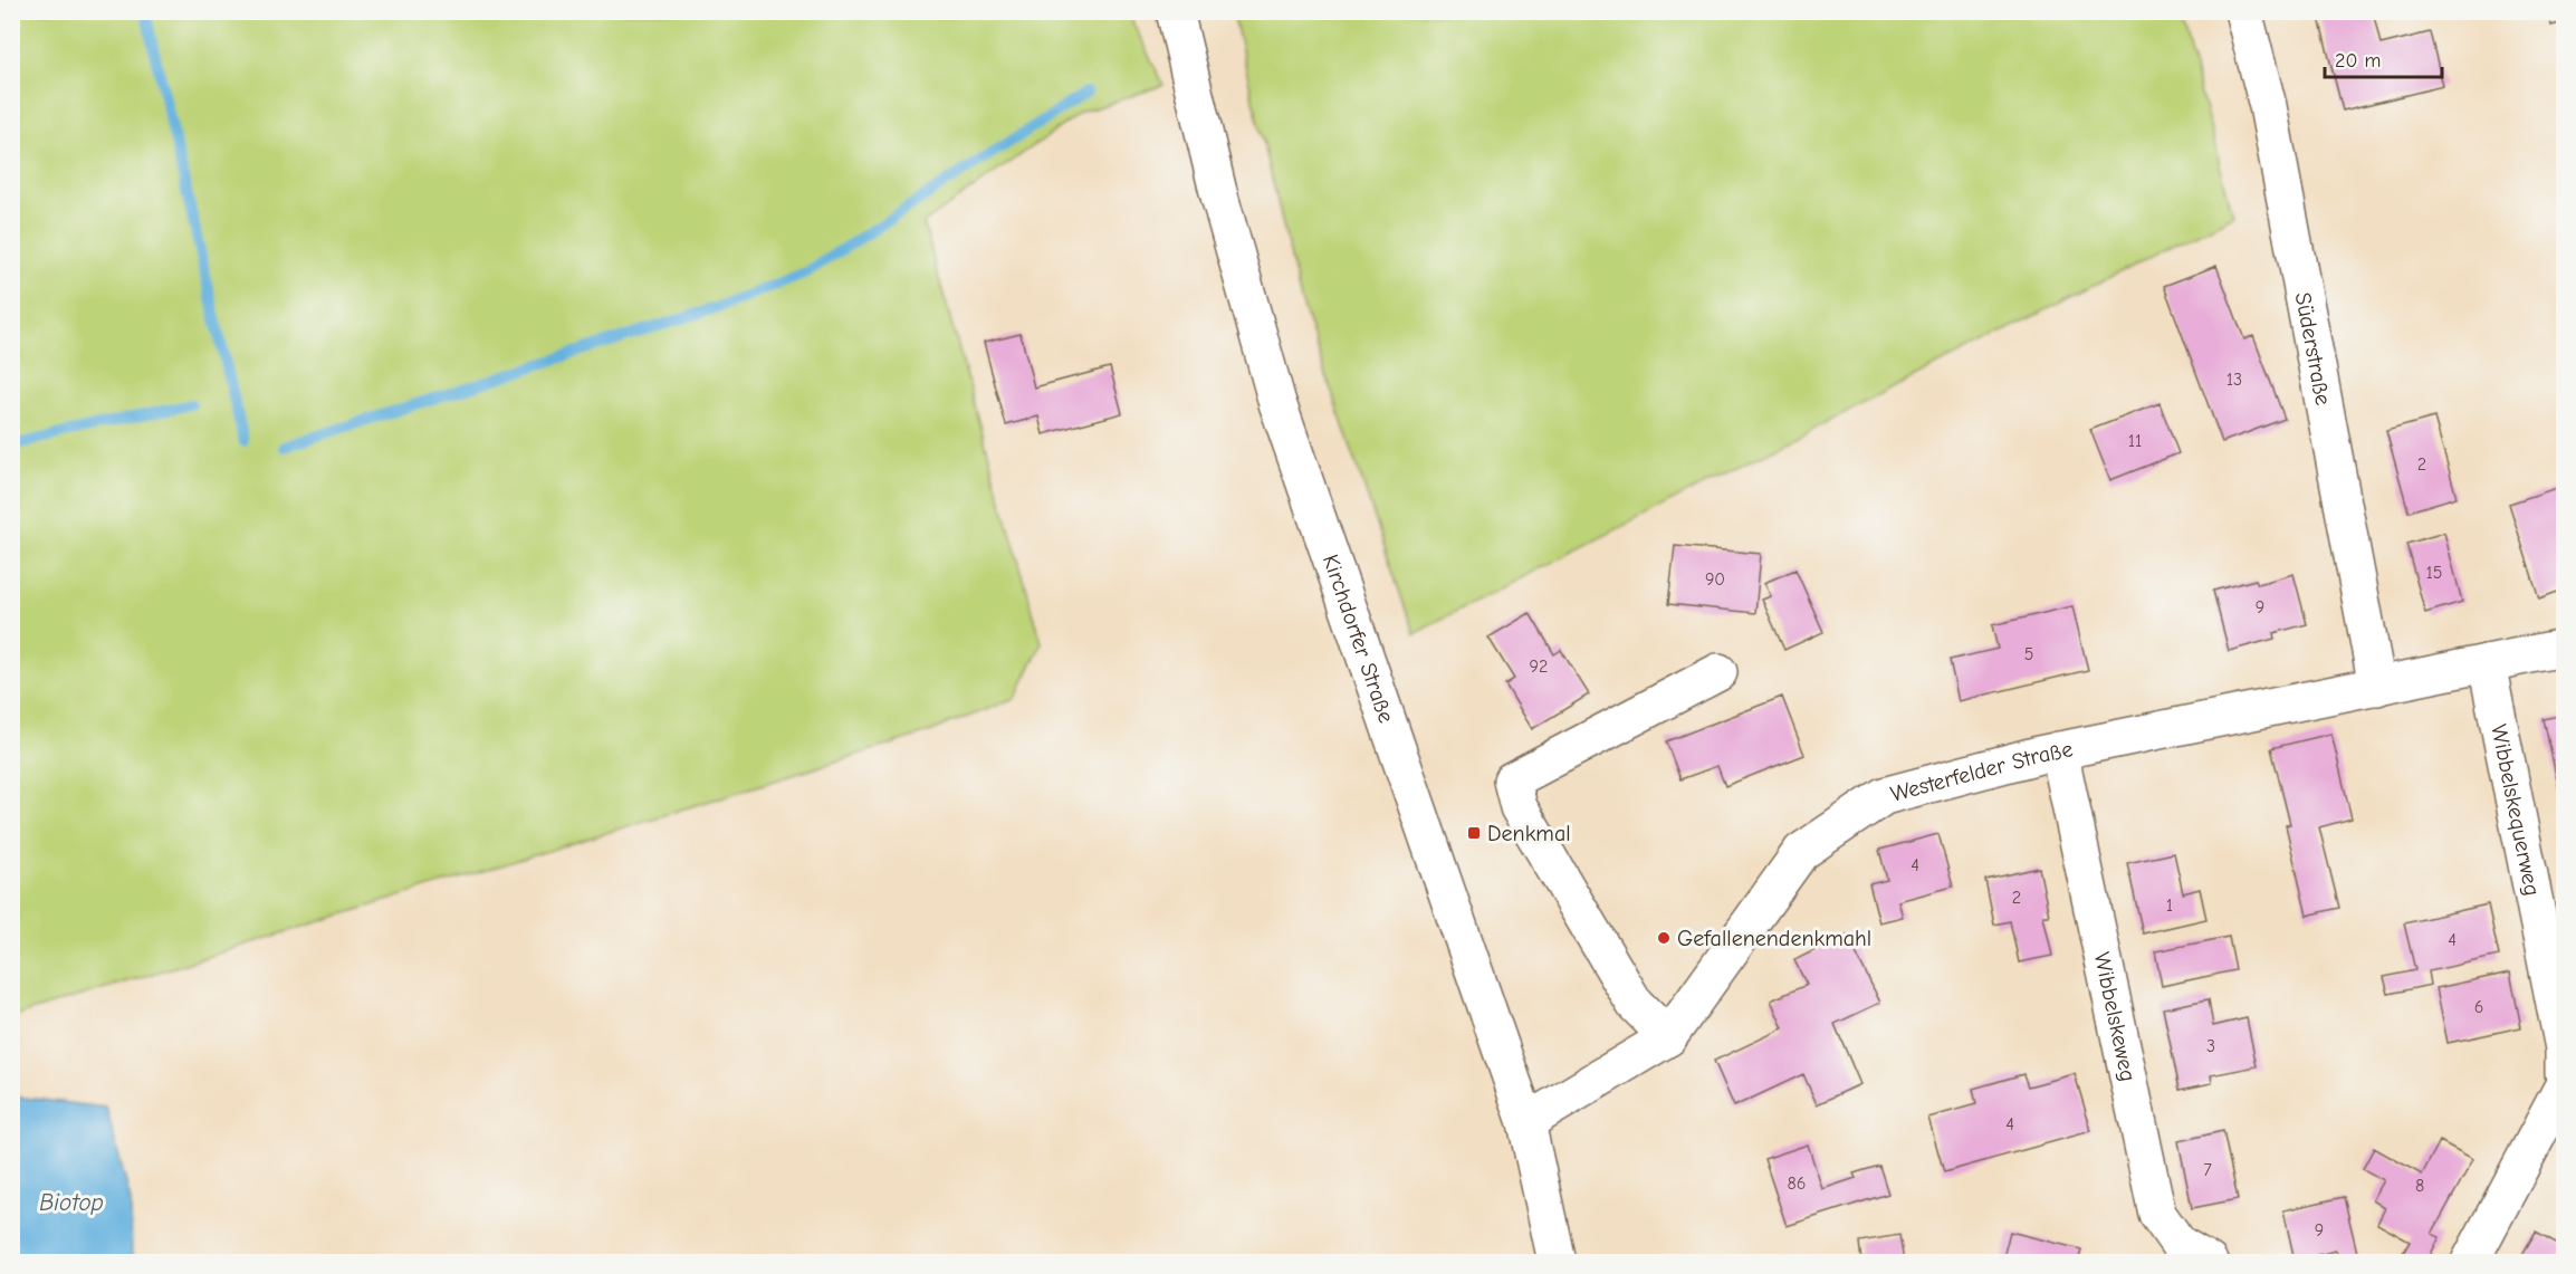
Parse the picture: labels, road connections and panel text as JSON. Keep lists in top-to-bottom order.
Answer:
{
  "streets": {
    "street": [
      "Süderstraße",
      "Kirchdorfer Straße",
      "Westerfelder Straße",
      "Wibbelskequerweg",
      "Wibbelskeweg"
    ]
  },
  "crossings": [
    ["Süderstraße", "Westerfelder Straße"],
    ["Kirchdorfer Straße", "Westerfelder Straße"],
    ["Westerfelder Straße", "Wibbelskequerweg"],
    ["Westerfelder Straße", "Wibbelskeweg"]
  ],
  "water": ["Biotop"],
  "places": {
    "transit": ["Denkmal"],
    "other": ["Gefallenendenkmahl"]
  },
  "house_numbers": [
    "13",
    "11",
    "2",
    "15",
    "90",
    "9",
    "5",
    "92",
    "4",
    "2",
    "1",
    "4",
    "6",
    "3",
    "4",
    "7",
    "86",
    "8",
    "9"
  ],
  "scale_bar": "20 m"
}
